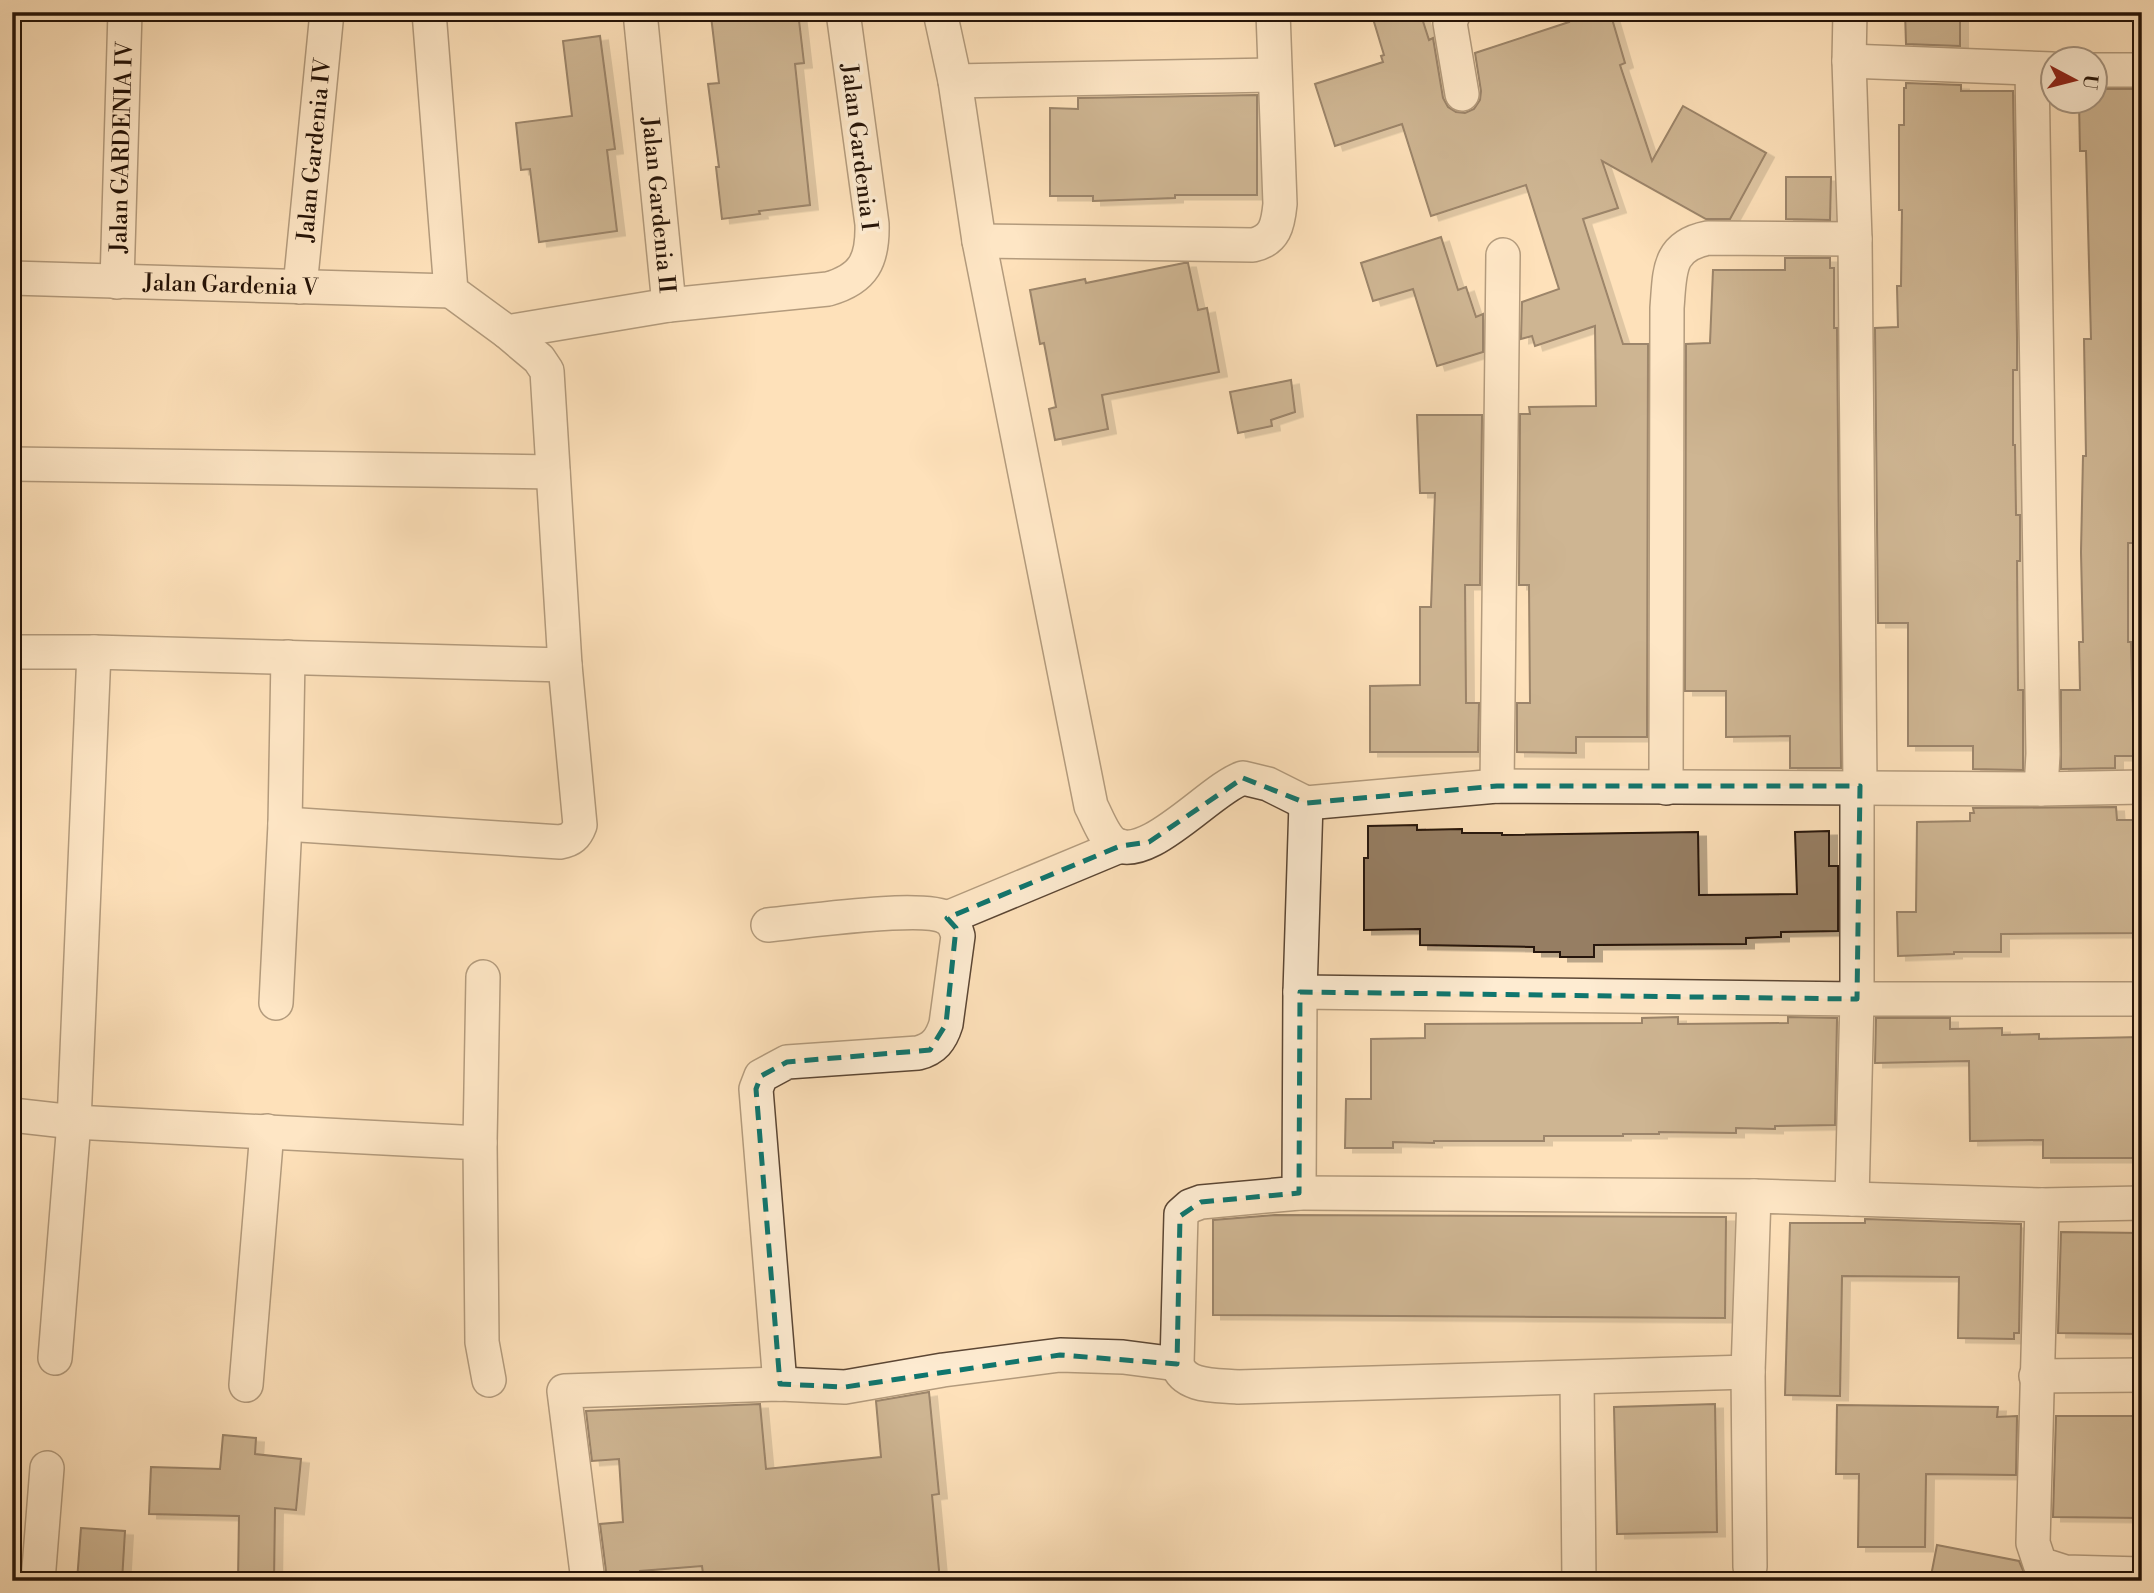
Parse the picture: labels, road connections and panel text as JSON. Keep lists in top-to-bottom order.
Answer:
{
  "streets": {
    "street": [
      "Jalan GARDENIA IV",
      "Jalan Gardenia I",
      "Jalan Gardenia IV",
      "Jalan Gardenia II",
      "Jalan Gardenia V"
    ]
  },
  "crossings": [
    ["Jalan GARDENIA IV", "Jalan Gardenia V"],
    ["Jalan Gardenia I", "Jalan Gardenia II"],
    ["Jalan Gardenia IV", "Jalan Gardenia V"]
  ],
  "north": "right"
}
